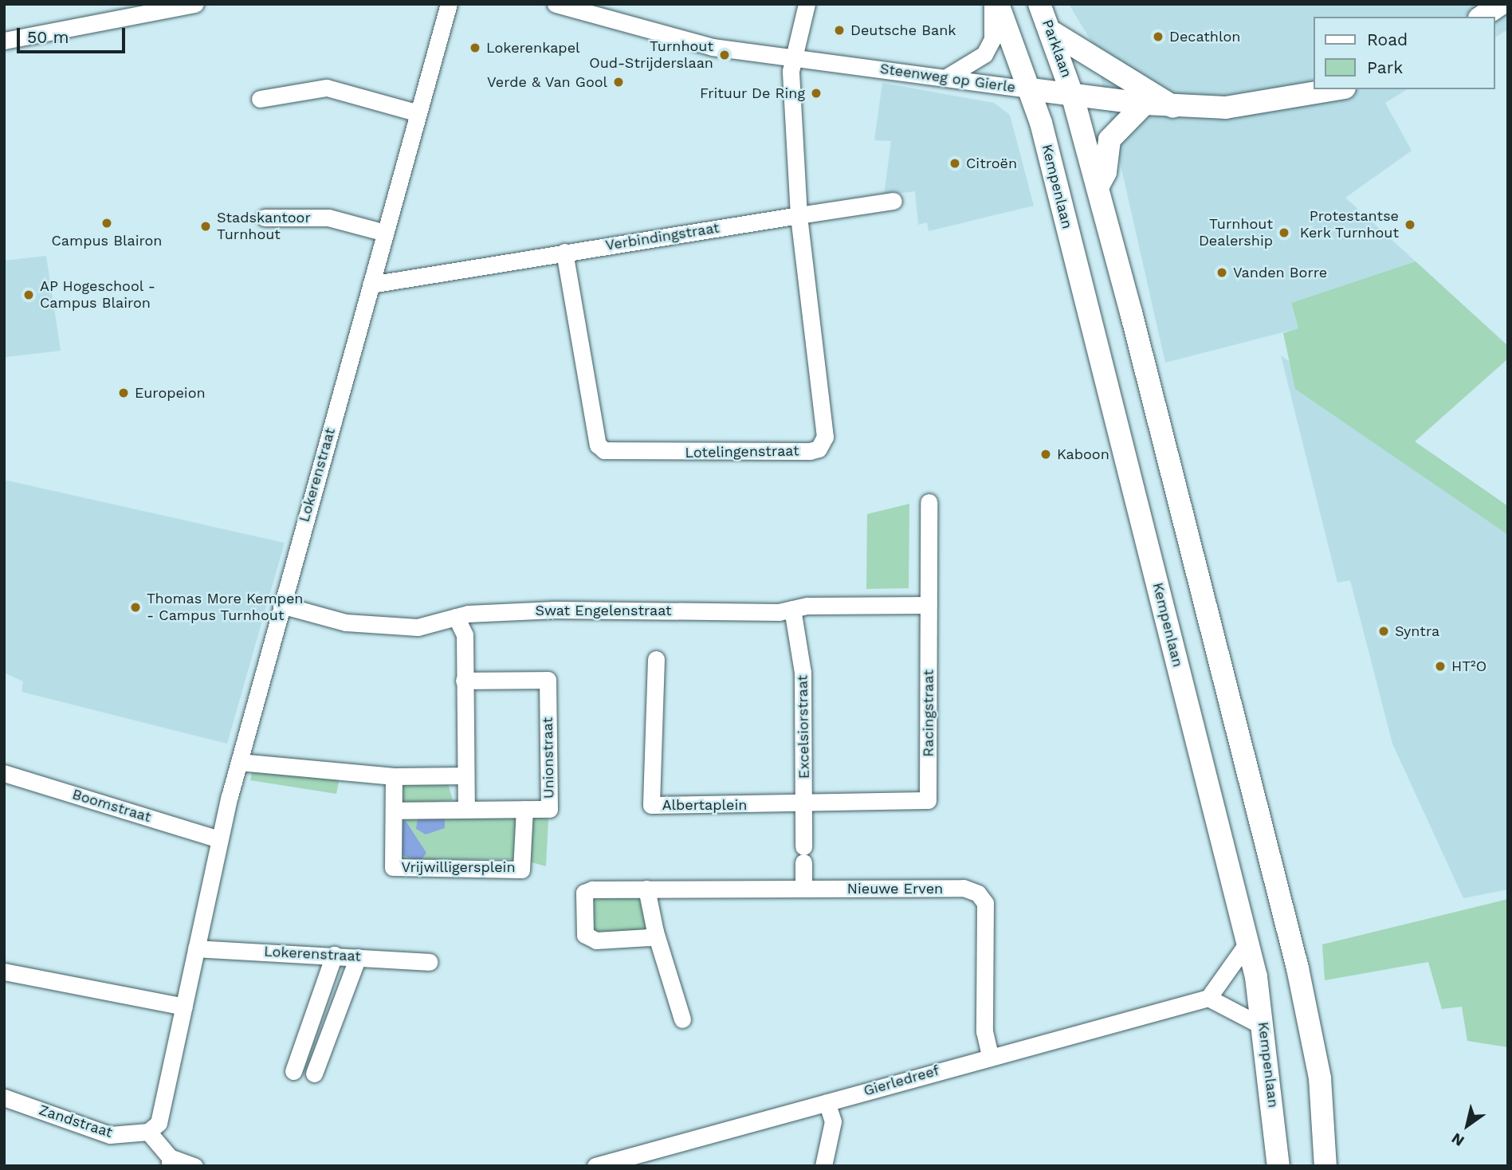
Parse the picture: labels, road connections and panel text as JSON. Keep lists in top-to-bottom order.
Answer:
{
  "streets": {
    "main road": ["Parklaan", "Steenweg op Gierle", "Kempenlaan"],
    "street": [
      "Verbindingstraat",
      "Lotelingenstraat",
      "Lokerenstraat",
      "Swat Engelenstraat",
      "Racingstraat",
      "Excelsiorstraat",
      "Unionstraat",
      "Albertaplein",
      "Boomstraat",
      "Vrijwilligersplein",
      "Nieuwe Erven",
      "Gierledreef",
      "Zandstraat"
    ]
  },
  "crossings": [
    ["Parklaan", "Steenweg op Gierle"],
    ["Steenweg op Gierle", "Kempenlaan"],
    ["Verbindingstraat", "Lotelingenstraat"],
    ["Verbindingstraat", "Lokerenstraat"],
    ["Lokerenstraat", "Swat Engelenstraat"],
    ["Lokerenstraat", "Boomstraat"],
    ["Lokerenstraat", "Zandstraat"],
    ["Swat Engelenstraat", "Racingstraat"],
    ["Swat Engelenstraat", "Excelsiorstraat"],
    ["Racingstraat", "Excelsiorstraat"],
    ["Racingstraat", "Albertaplein"],
    ["Excelsiorstraat", "Albertaplein"],
    ["Excelsiorstraat", "Nieuwe Erven"],
    ["Unionstraat", "Vrijwilligersplein"],
    ["Nieuwe Erven", "Gierledreef"]
  ],
  "places": [
    "Deutsche Bank",
    "Decathlon",
    "Lokerenkapel",
    "Turnhout Oud-Strijderslaan",
    "Verde & Van Gool",
    "Frituur De Ring",
    "Citroën",
    "Campus Blairon",
    "Protestantse Kerk Turnhout",
    "Stadskantoor Turnhout",
    "Turnhout Dealership",
    "Vanden Borre",
    "AP Hogeschool - Campus Blairon",
    "Europeion",
    "Kaboon",
    "Thomas More Kempen - Campus Turnhout",
    "Syntra",
    "HT²O"
  ],
  "legend": ["Road", "Park"],
  "scale_bar": "50 m",
  "north": "bottom left"
}
